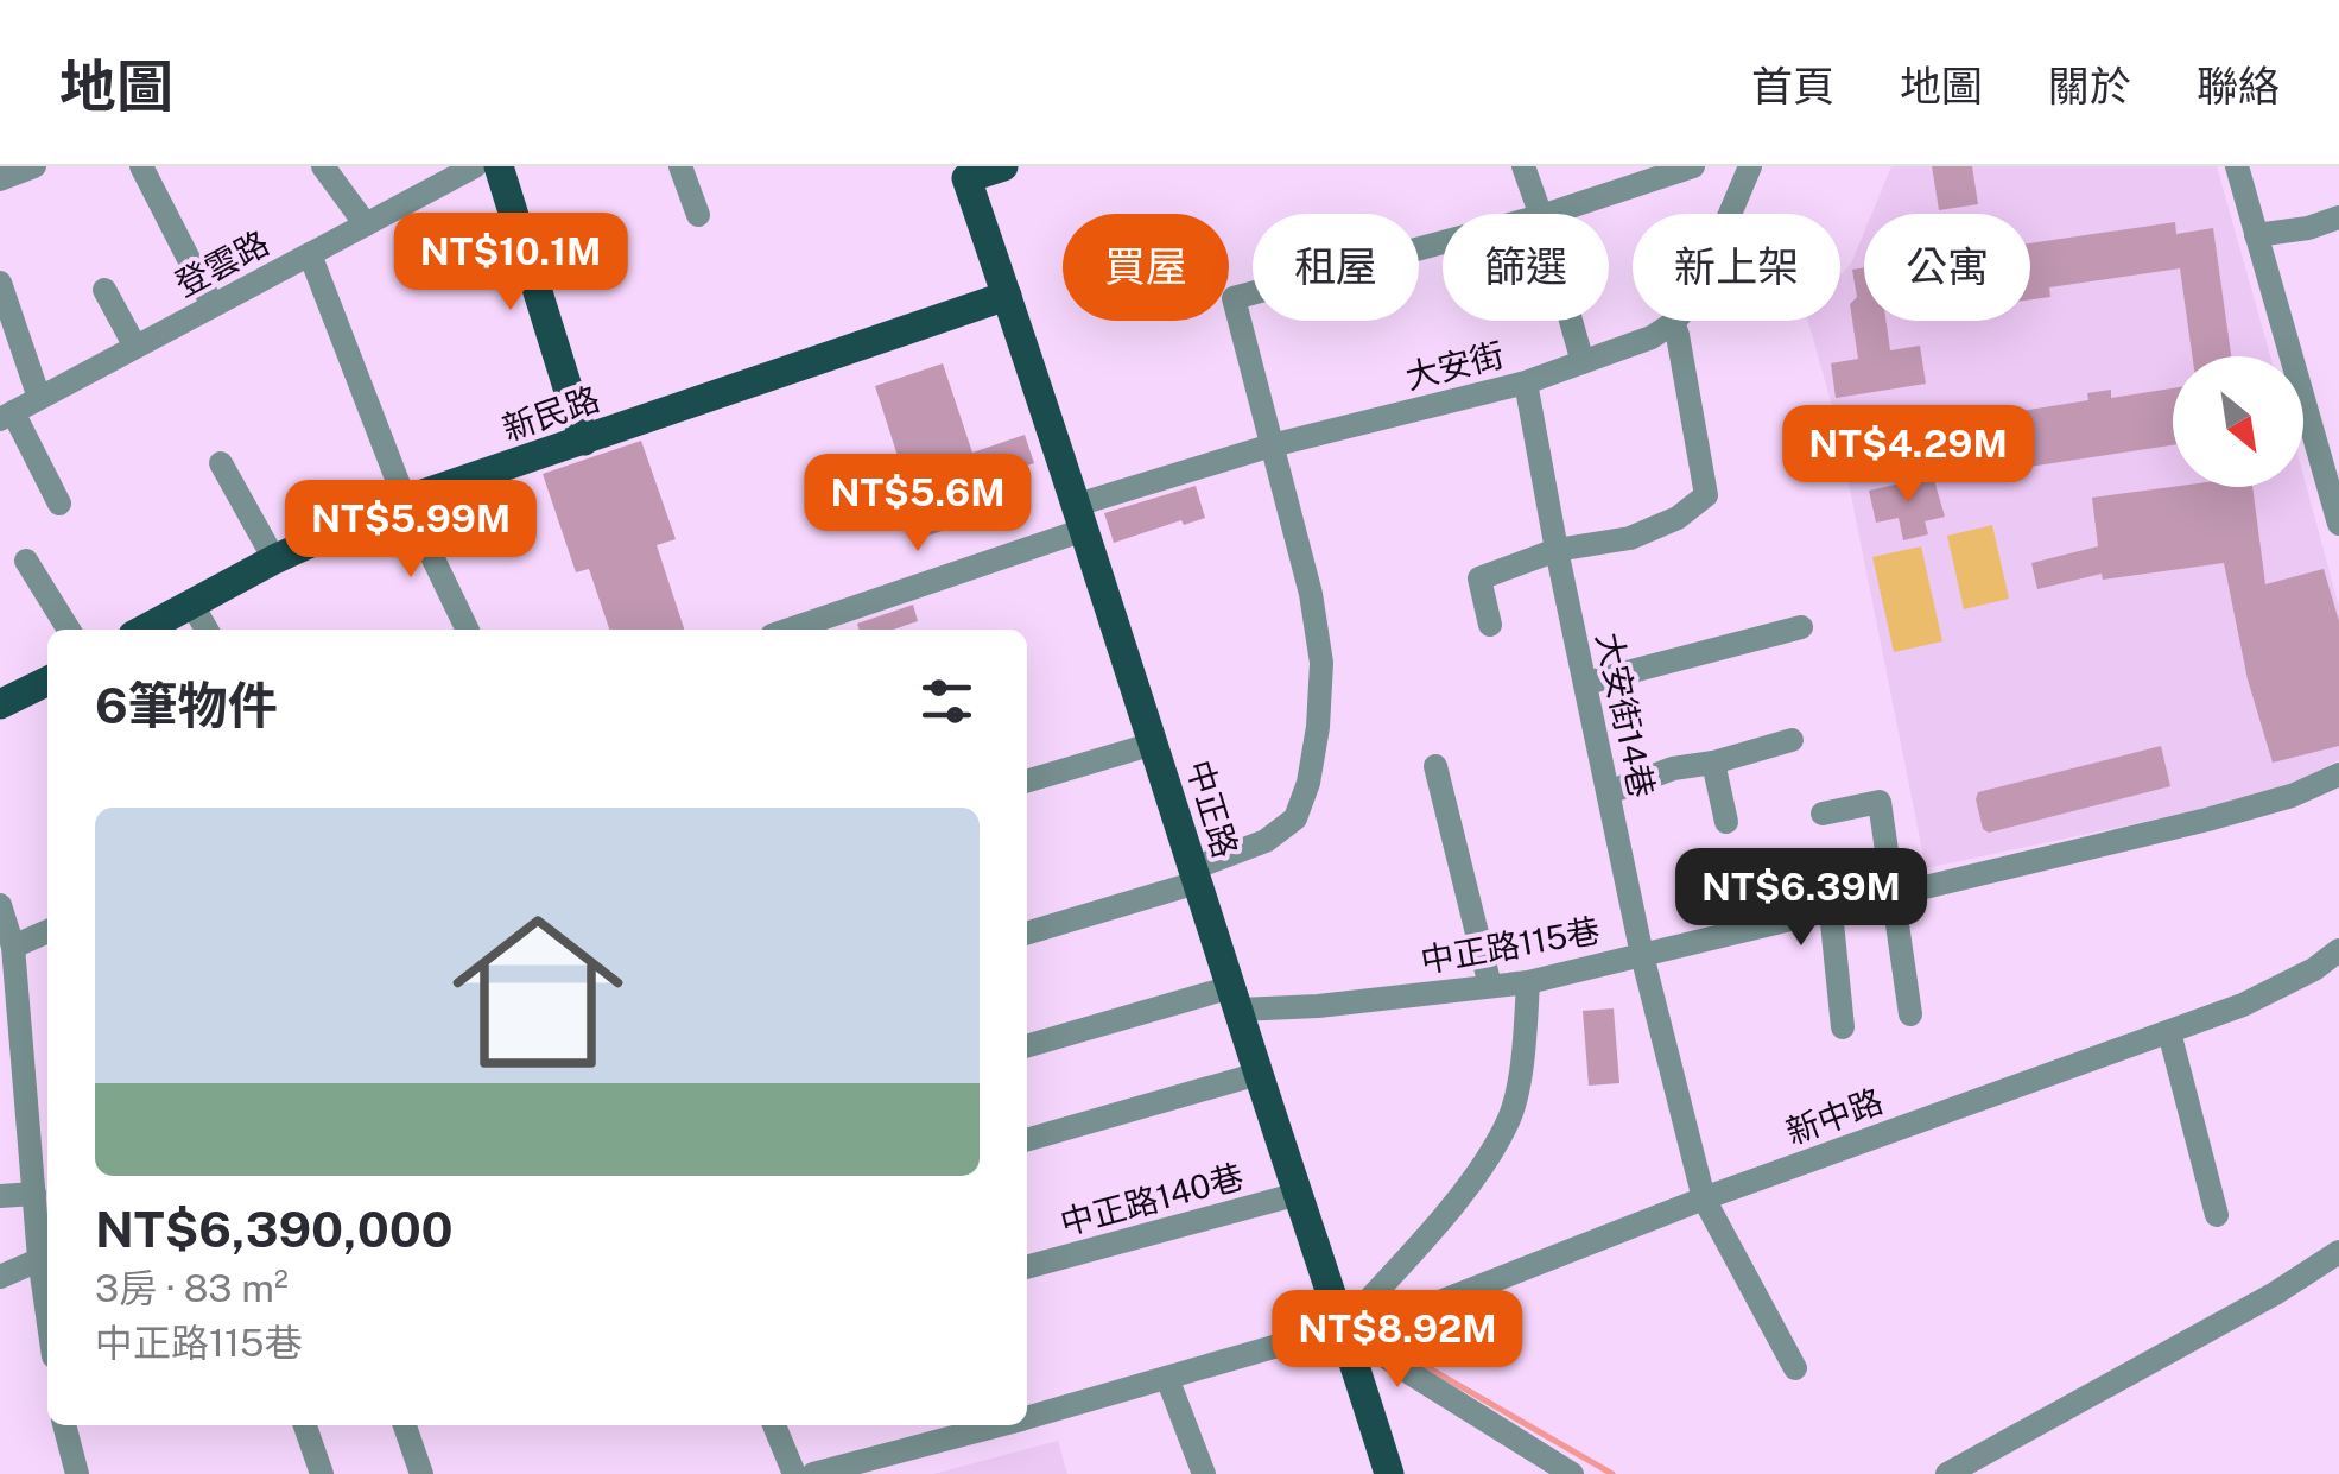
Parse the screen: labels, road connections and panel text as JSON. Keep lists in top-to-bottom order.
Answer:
{
  "streets": {
    "main road": ["新民路", "中正路"],
    "street": [
      "登雲路",
      "大安街",
      "大安街14巷",
      "中正路115巷",
      "新中路",
      "中正路140巷"
    ]
  },
  "crossings": [
    ["大安街", "大安街14巷"],
    ["大安街", "中正路"],
    ["新民路", "中正路"],
    ["大安街14巷", "中正路115巷"],
    ["大安街14巷", "新中路"],
    ["中正路", "中正路115巷"],
    ["中正路", "新中路"],
    ["中正路", "中正路140巷"]
  ],
  "north": "bottom right",
  "page": {
    "header": "地圖",
    "nav": [
      "首頁",
      "地圖",
      "關於",
      "聯絡"
    ],
    "price": [
      "NT$10.1M",
      "NT$4.29M",
      "NT$5.6M",
      "NT$5.99M",
      "NT$6.39M",
      "NT$8.92M"
    ],
    "chip": [
      "買屋",
      "租屋",
      "篩選",
      "新上架",
      "公寓"
    ],
    "heading": "6筆物件",
    "list": [
      {
        "name": "NT$6,390,000",
        "note": "3房 · 83 m² · 中正路115巷"
      }
    ]
  }
}
